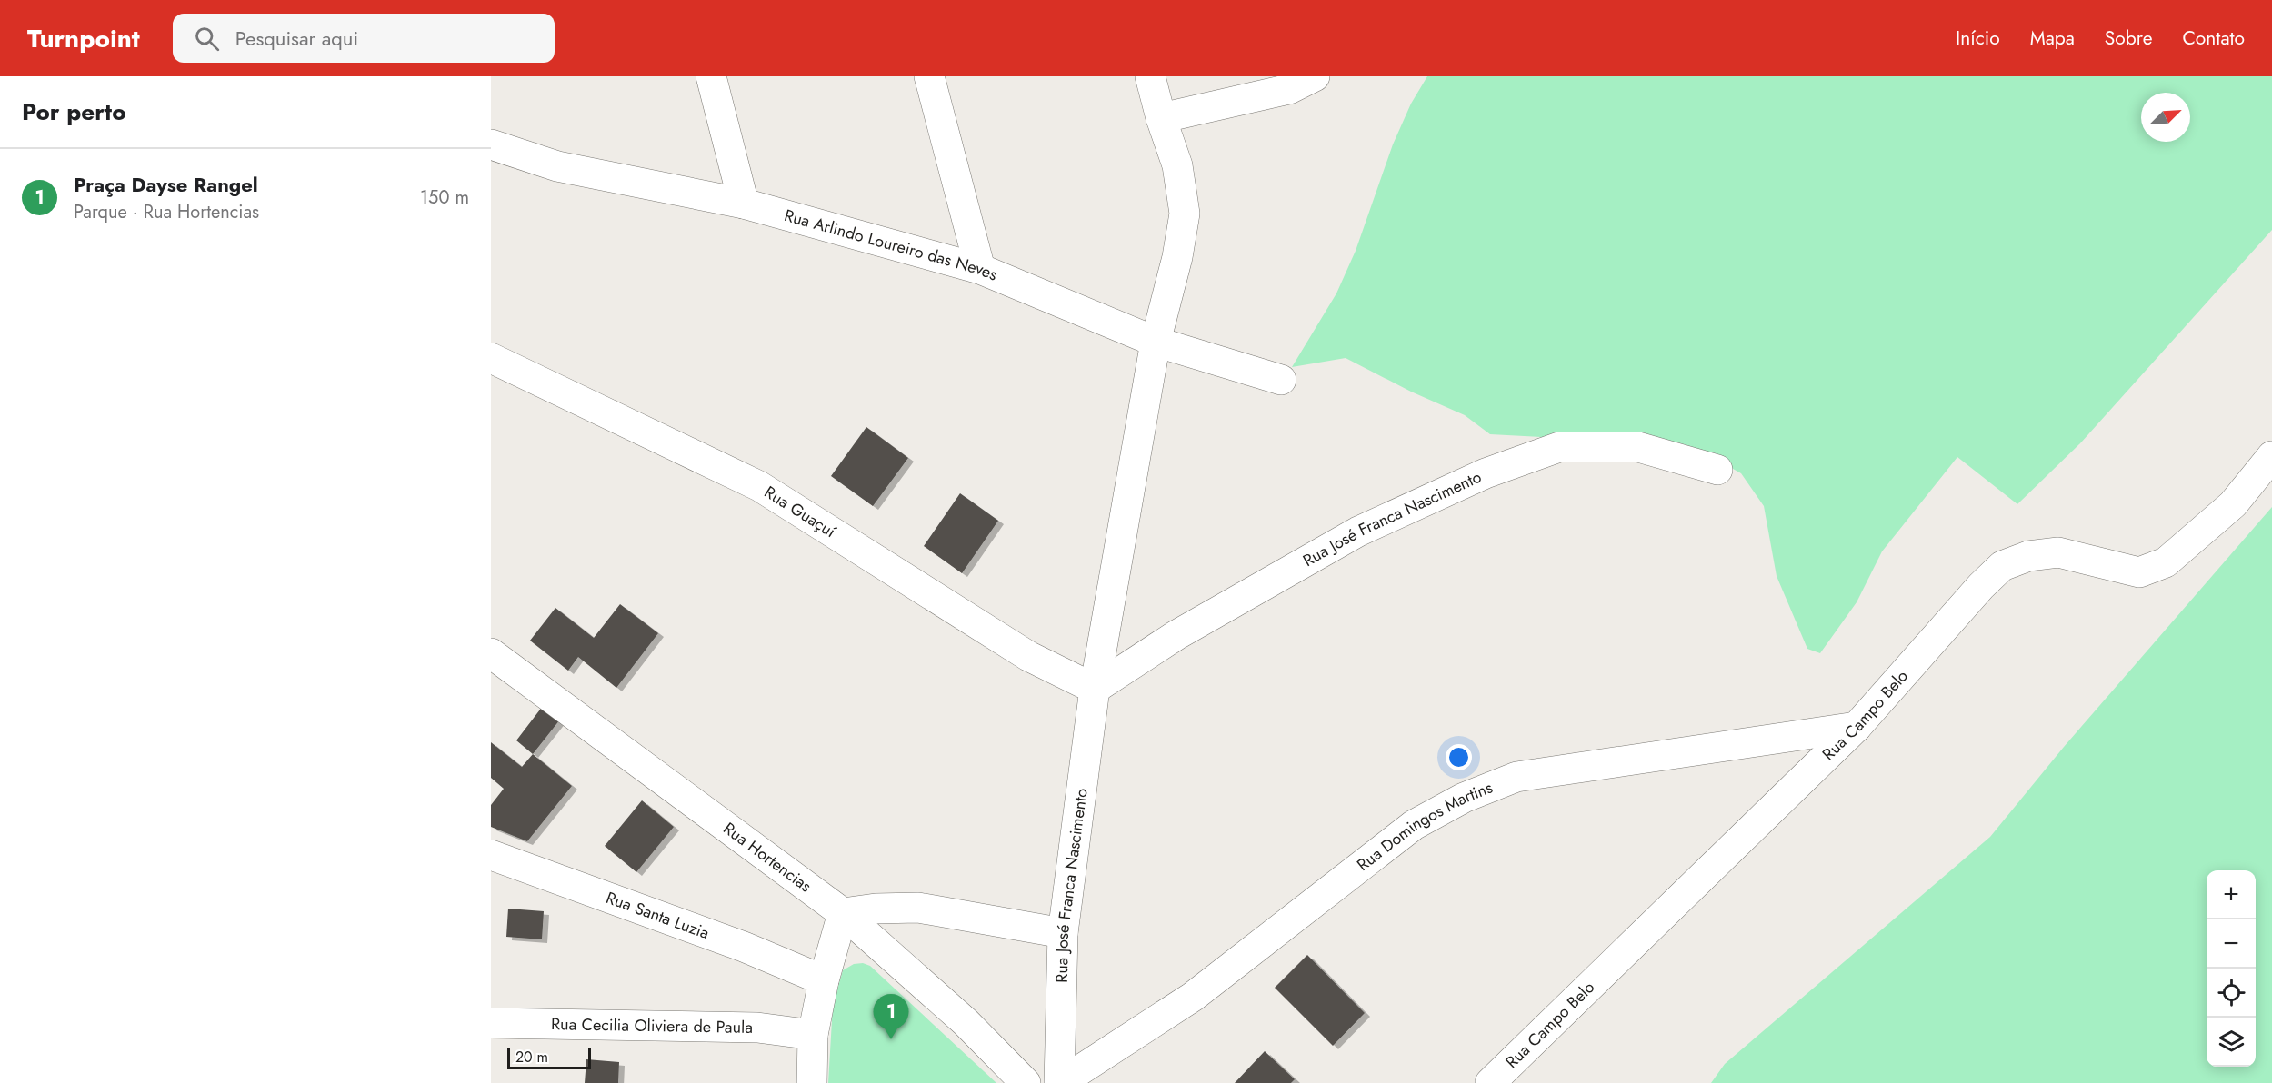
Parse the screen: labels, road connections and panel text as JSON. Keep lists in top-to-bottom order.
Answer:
{
  "streets": {
    "street": [
      "Rua Arlindo Loureiro das Neves",
      "Rua Guaçuí",
      "Rua José Franca Nascimento",
      "Rua Campo Belo",
      "Rua Domingos Martins",
      "Rua Hortencias",
      "Rua Santa Luzia",
      "Rua Cecilia Oliviera de Paula"
    ]
  },
  "crossings": [
    ["Rua Arlindo Loureiro das Neves", "Rua José Franca Nascimento"],
    ["Rua Guaçuí", "Rua José Franca Nascimento"],
    ["Rua José Franca Nascimento", "Rua Domingos Martins"],
    ["Rua Campo Belo", "Rua Domingos Martins"]
  ],
  "scale_bar": "20 m",
  "north": "top right",
  "page": {
    "header": "Turnpoint",
    "search": "Pesquisar aqui",
    "nav": [
      "Início",
      "Mapa",
      "Sobre",
      "Contato"
    ],
    "heading": "Por perto",
    "list": [
      {
        "mark": "1",
        "name": "Praça Dayse Rangel",
        "note": "Parque · Rua Hortencias",
        "value": "150 m"
      }
    ],
    "map_buttons": ["+", "−"],
    "pins": "1",
    "scale": "20 m"
  }
}
